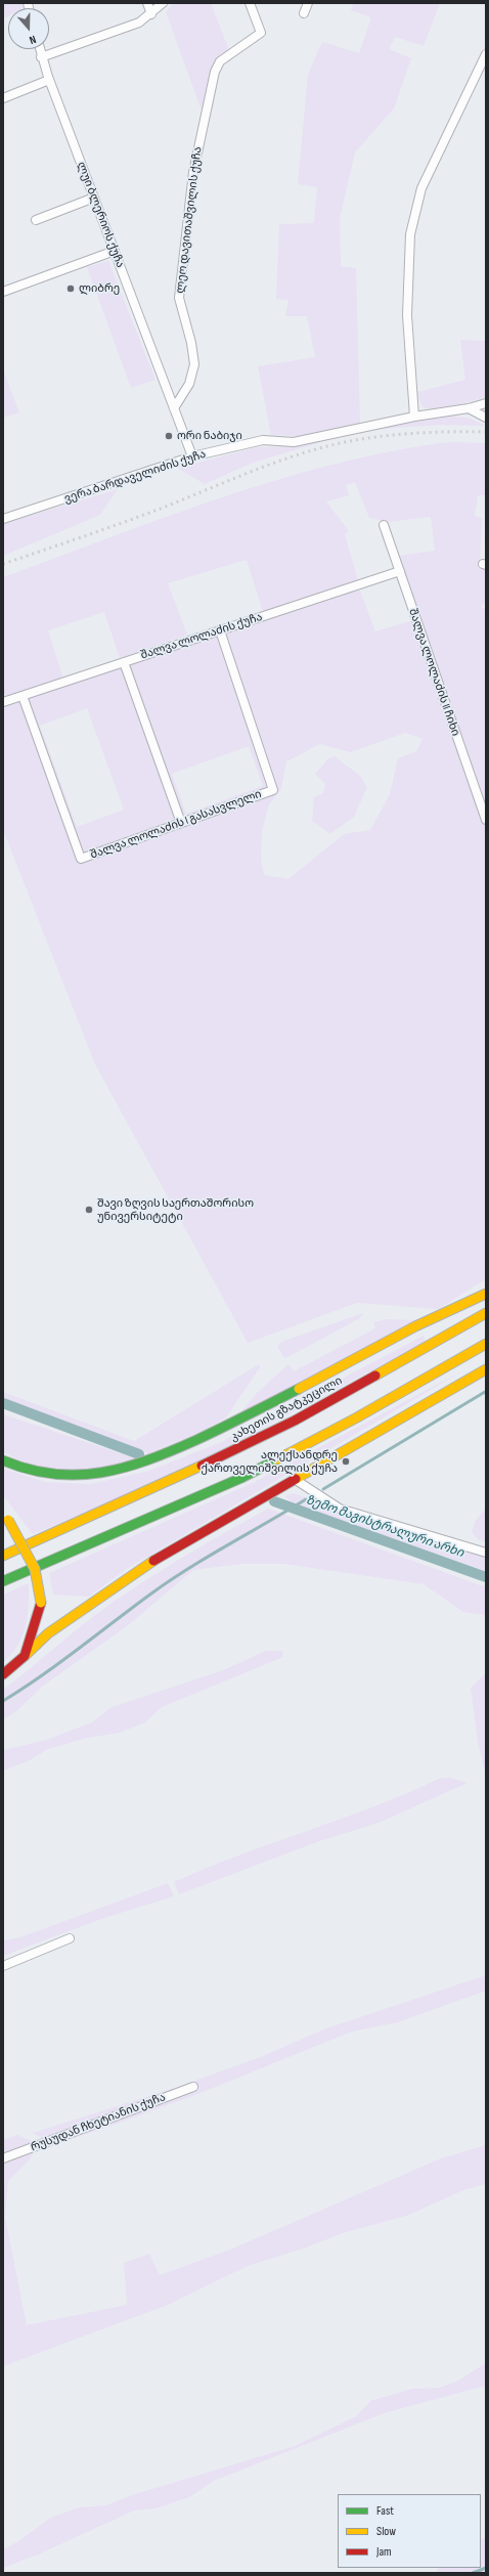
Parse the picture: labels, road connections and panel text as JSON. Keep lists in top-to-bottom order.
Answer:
{
  "streets": {
    "main road": ["კახეთის გზატკეცილი"],
    "street": [
      "ლუი ბლერიოს ქუჩა",
      "ლეო დავითაშვილის ქუჩა",
      "ვერა ბარდაველიძის ქუჩა",
      "შალვა ლოლაძის ქუჩა",
      "შალვა ლოლაძის II ჩიხი",
      "შალვა ლოლაძის I გასასვლელი",
      "რუსუდან ჩხეტიანის ქუჩა"
    ]
  },
  "crossings": [
    ["ლუი ბლერიოს ქუჩა", "ლეო დავითაშვილის ქუჩა"],
    ["ლუი ბლერიოს ქუჩა", "ვერა ბარდაველიძის ქუჩა"],
    ["შალვა ლოლაძის ქუჩა", "შალვა ლოლაძის II ჩიხი"],
    ["შალვა ლოლაძის ქუჩა", "შალვა ლოლაძის I გასასვლელი"]
  ],
  "water": ["ზემო მაგისტრალური არხი"],
  "places": [
    "ლიბრე",
    "ორი ნაბიჯი",
    "შავი ზღვის საერთაშორისო უნივერსიტეტი",
    "ალექსანდრე ქართველიშვილის ქუჩა"
  ],
  "legend": ["Fast", "Slow", "Jam"],
  "north": "bottom"
}
